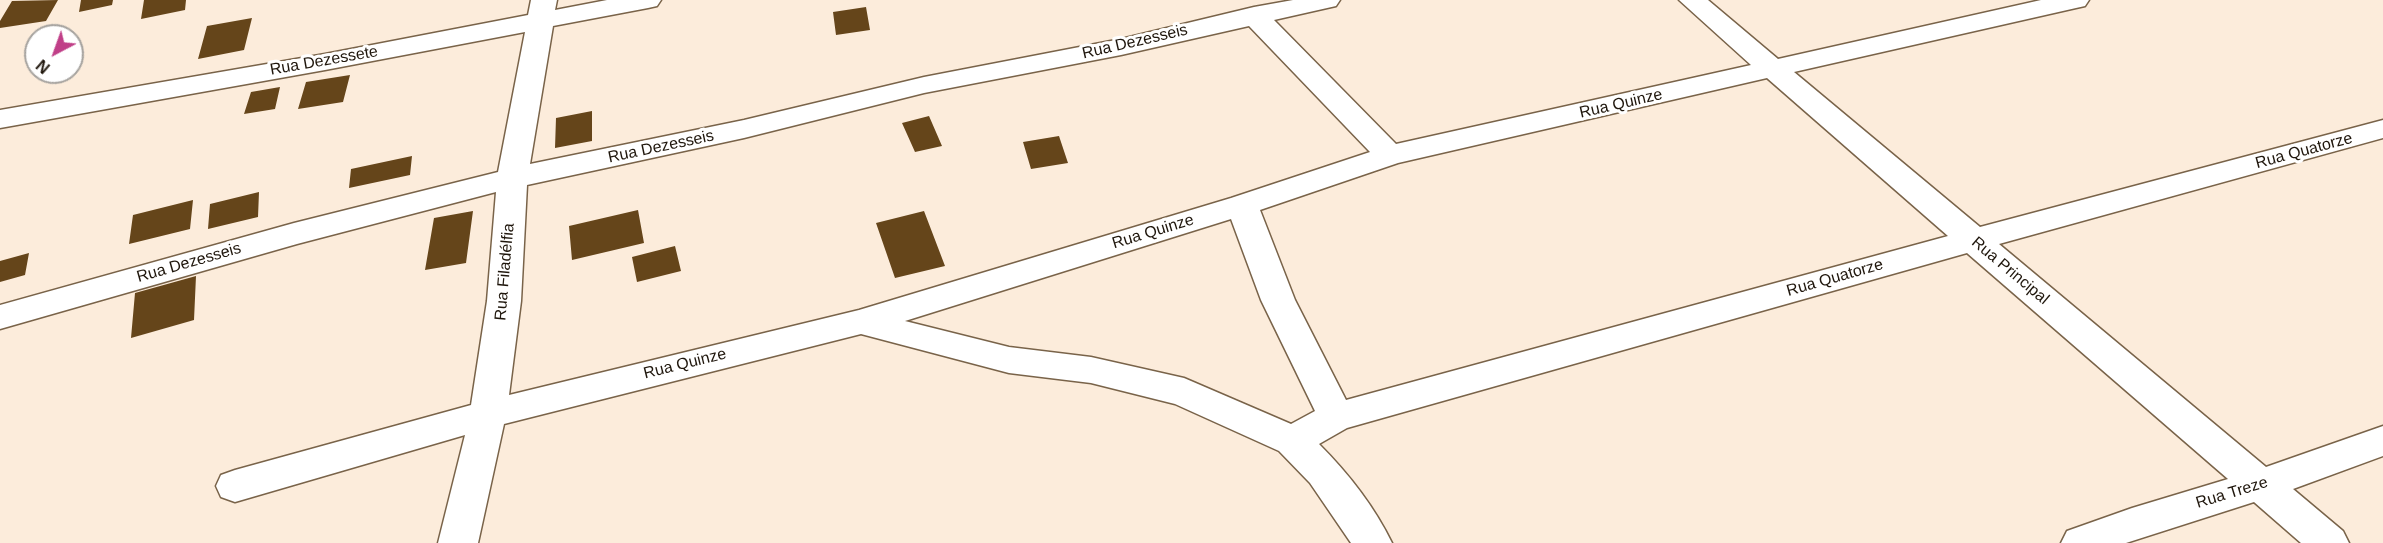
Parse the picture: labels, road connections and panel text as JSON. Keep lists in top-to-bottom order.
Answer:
{
  "streets": {
    "street": [
      "Rua Dezesseis",
      "Rua Dezessete",
      "Rua Quinze",
      "Rua Quatorze",
      "Rua Principal",
      "Rua Filadélfia",
      "Rua Treze"
    ]
  },
  "crossings": [
    ["Rua Dezesseis", "Rua Filadélfia"],
    ["Rua Dezessete", "Rua Filadélfia"],
    ["Rua Quinze", "Rua Principal"],
    ["Rua Quinze", "Rua Filadélfia"],
    ["Rua Quatorze", "Rua Principal"],
    ["Rua Principal", "Rua Treze"]
  ],
  "north": "bottom left"
}
